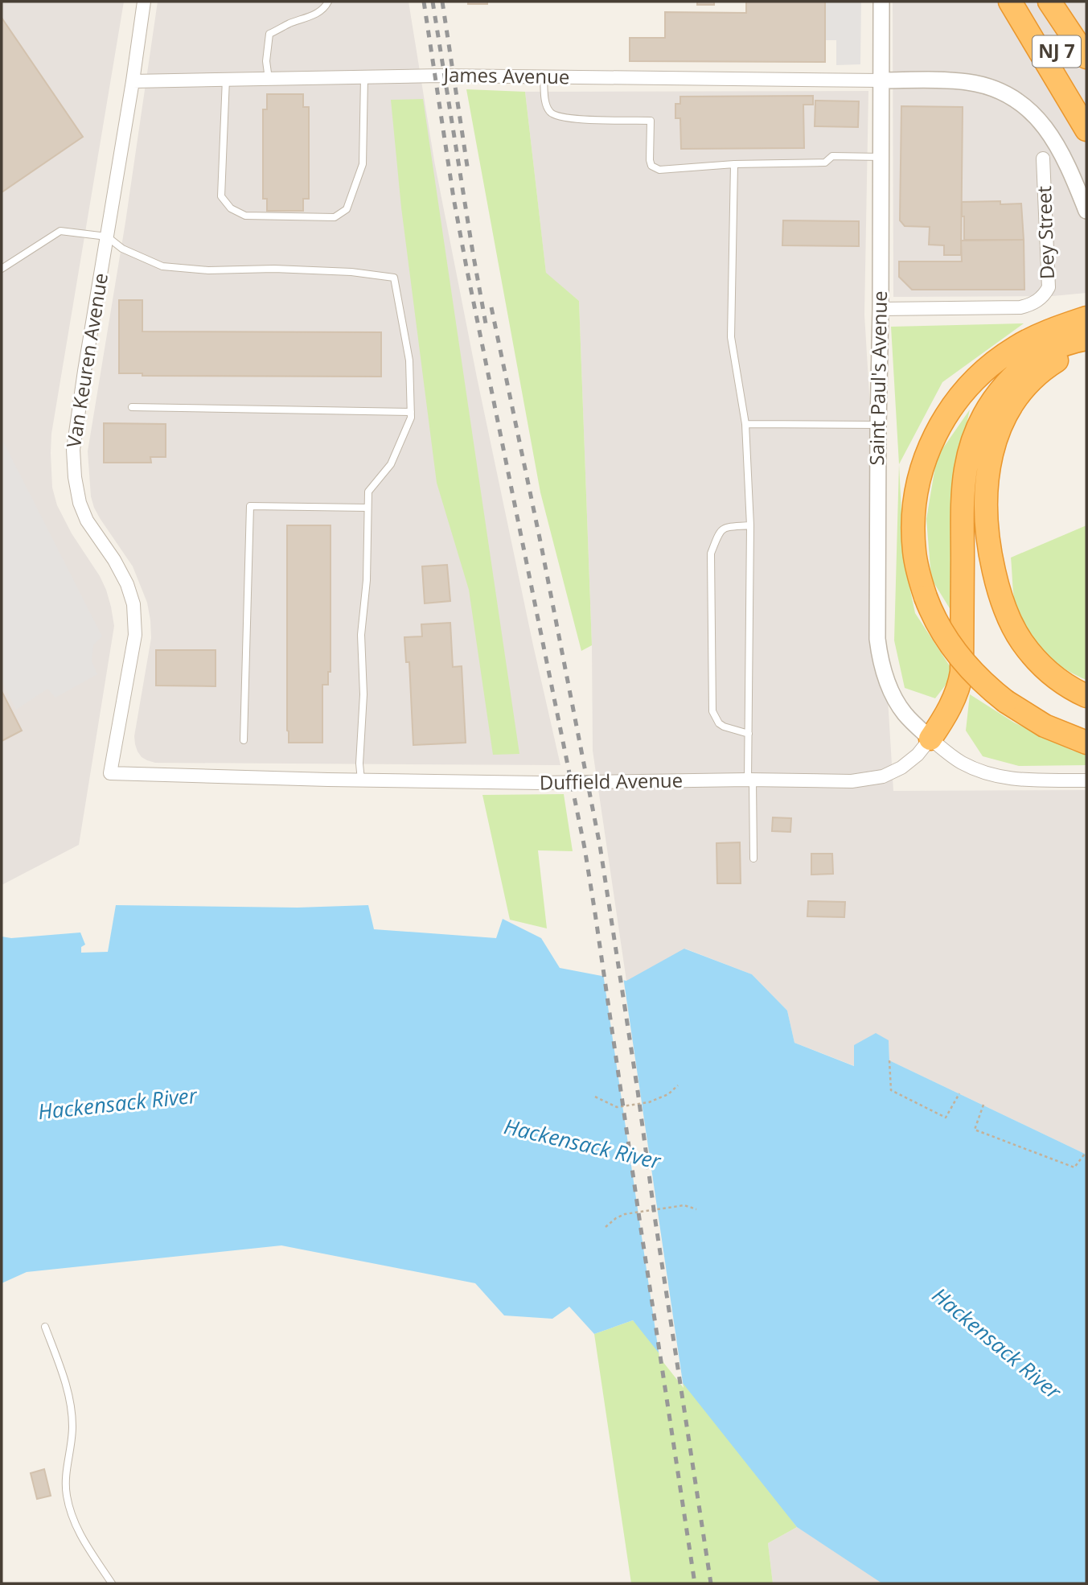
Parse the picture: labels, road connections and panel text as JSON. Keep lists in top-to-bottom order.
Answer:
{
  "streets": {
    "highway": ["NJ 7"],
    "street": [
      "James Avenue",
      "Dey Street",
      "Van Keuren Avenue",
      "Saint Paul's Avenue",
      "Duffield Avenue"
    ]
  },
  "crossings": [
    ["James Avenue", "Van Keuren Avenue"],
    ["James Avenue", "Saint Paul's Avenue"],
    ["Dey Street", "Saint Paul's Avenue"],
    ["Van Keuren Avenue", "Duffield Avenue"],
    ["Saint Paul's Avenue", "Duffield Avenue"]
  ],
  "water": ["Hackensack River"]
}
